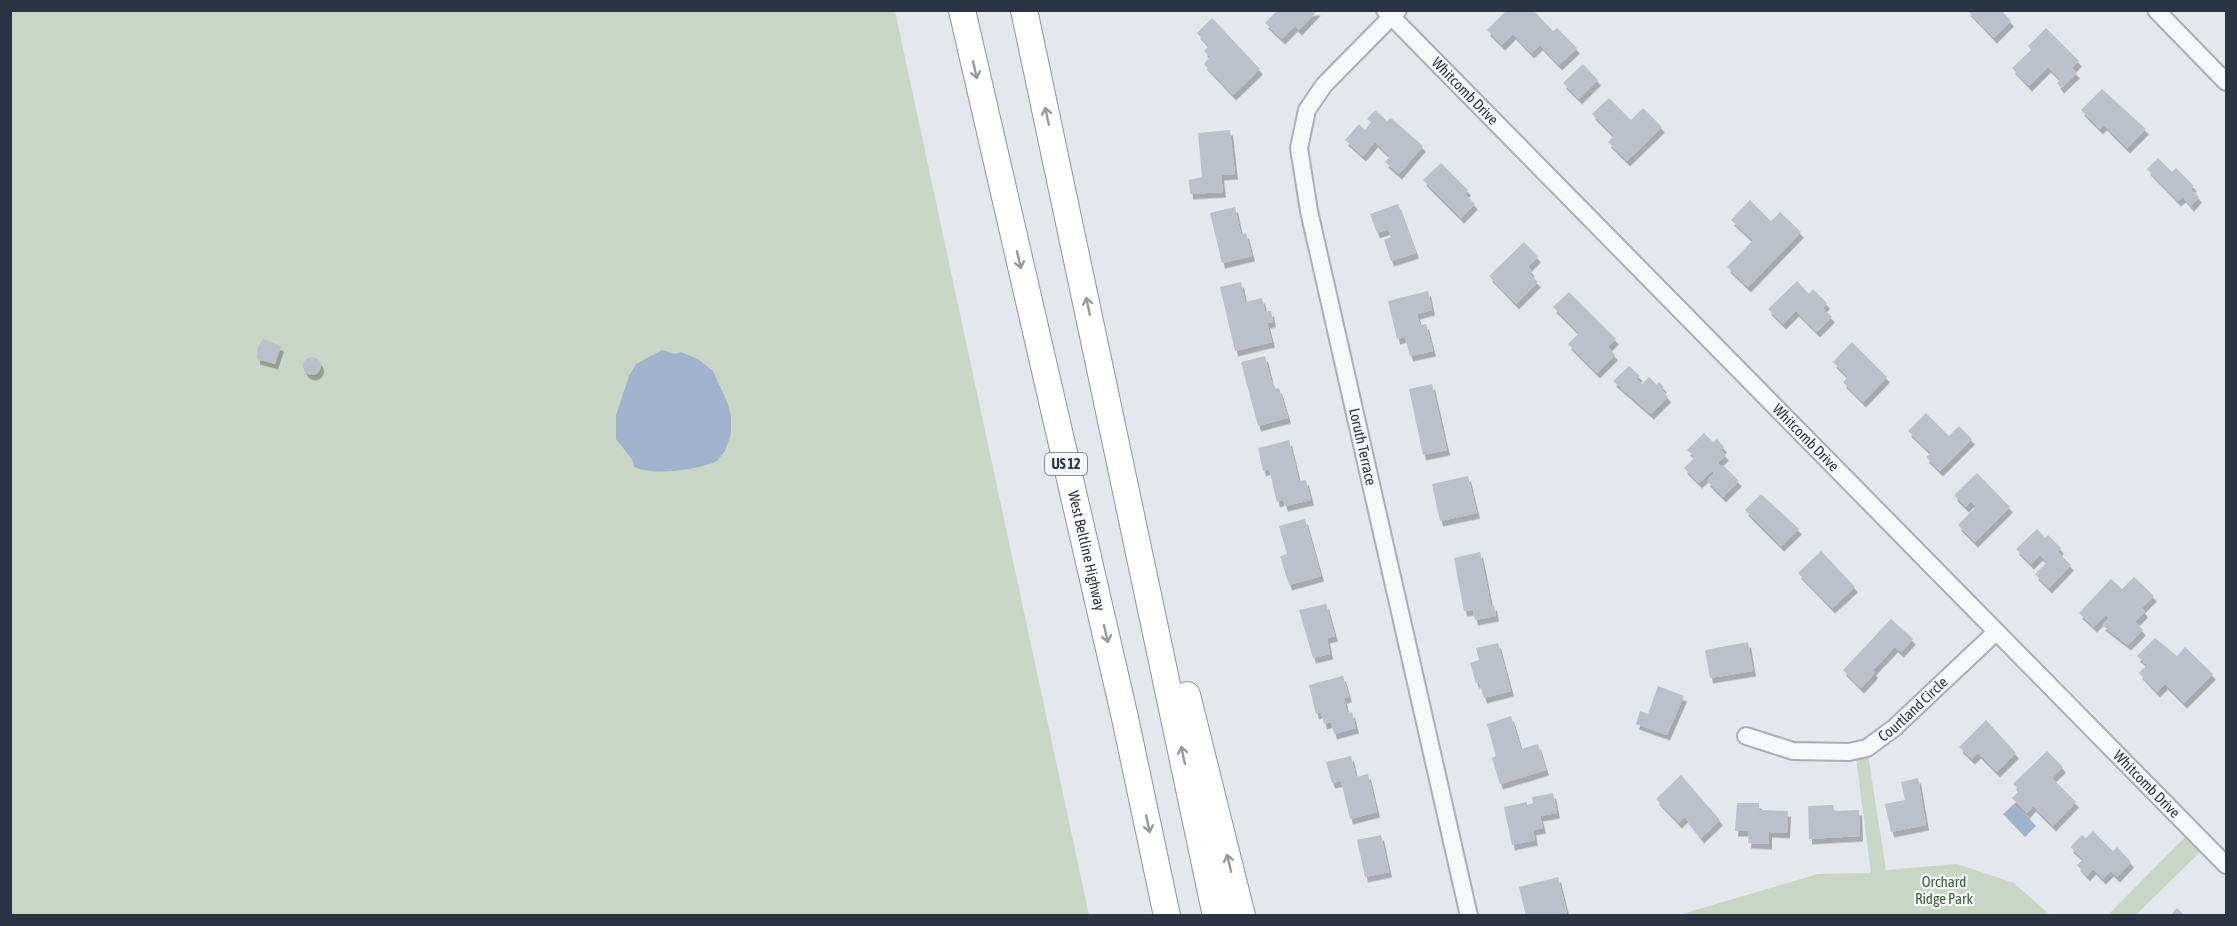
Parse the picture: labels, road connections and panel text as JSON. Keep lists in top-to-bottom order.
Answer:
{
  "streets": {
    "highway": ["US 12", "West Beltline Highway"],
    "street": ["Whitcomb Drive", "Loruth Terrace", "Courtland Circle"]
  },
  "crossings": [
    ["Whitcomb Drive", "Loruth Terrace"],
    ["Whitcomb Drive", "Courtland Circle"]
  ],
  "parks": ["Orchard Ridge Park"]
}
